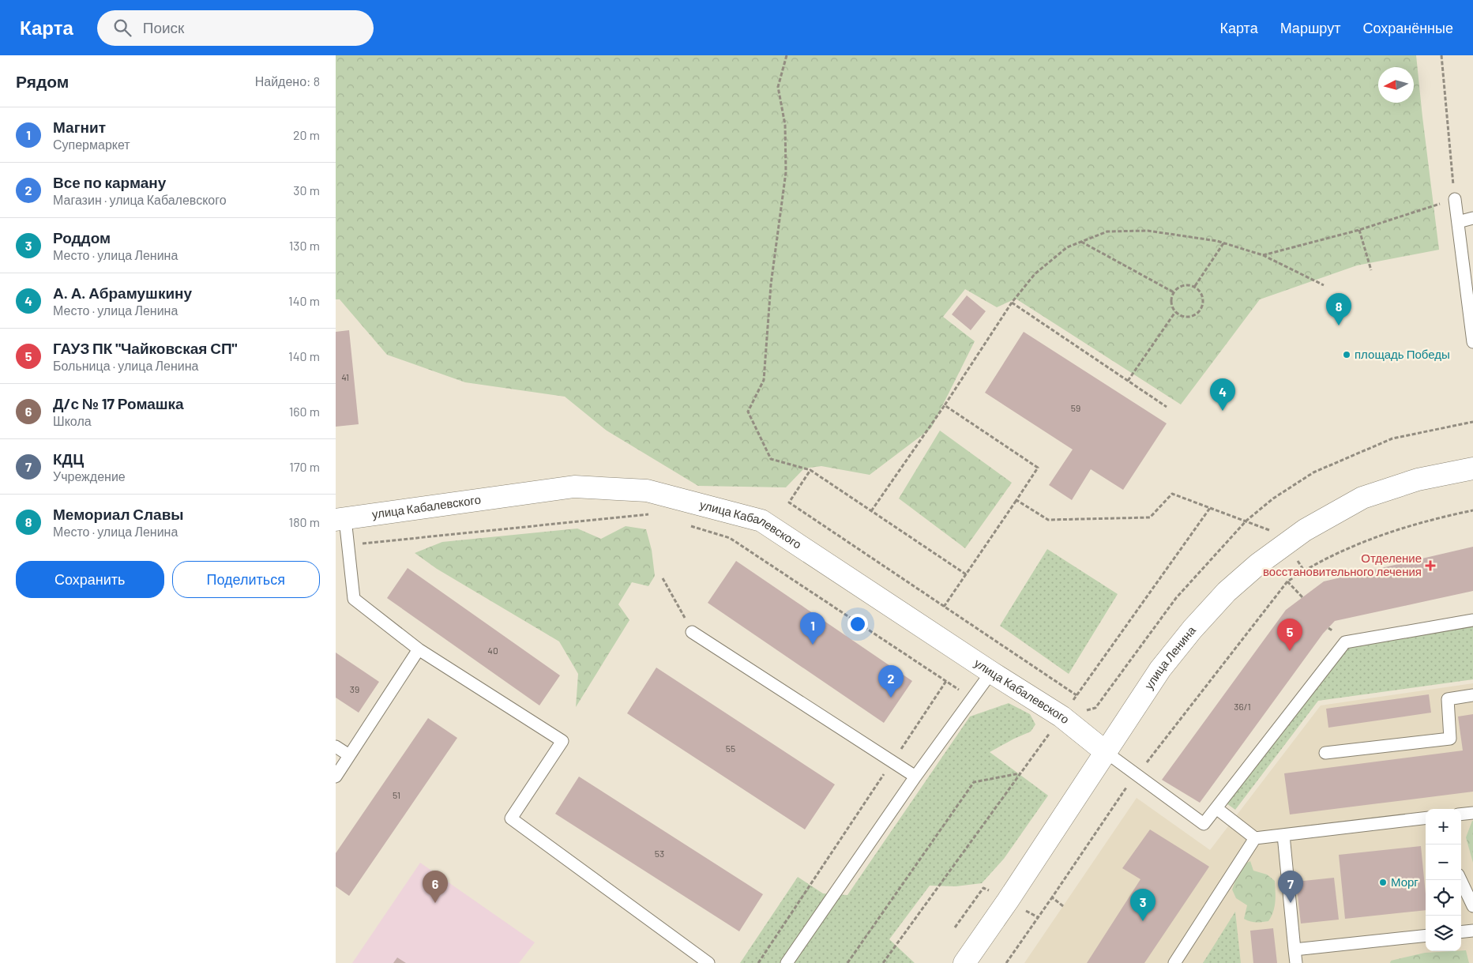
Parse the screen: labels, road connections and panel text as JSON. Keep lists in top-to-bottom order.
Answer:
{
  "streets": {
    "street": ["улица Кабалевского", "улица Ленина"]
  },
  "crossings": [
    ["улица Кабалевского", "улица Ленина"]
  ],
  "places": {
    "other": ["площадь Победы", "Морг"],
    "health": ["Отделение восстановительного лечения"]
  },
  "house_numbers": [
    "41",
    "59",
    "40",
    "39",
    "36/1",
    "55",
    "51",
    "53"
  ],
  "north": "left",
  "page": {
    "header": "Карта",
    "search": "Поиск",
    "nav": ["Карта", "Маршрут", "Сохранённые"],
    "heading": ["Рядом", "Найдено: 8"],
    "list": [
      {
        "mark": "1",
        "name": "Магнит",
        "note": "Супермаркет",
        "value": "20 m"
      },
      {
        "mark": "2",
        "name": "Все по карману",
        "note": "Магазин · улица Кабалевского",
        "value": "30 m"
      },
      {
        "mark": "3",
        "name": "Роддом",
        "note": "Место · улица Ленина",
        "value": "130 m"
      },
      {
        "mark": "4",
        "name": "А. А. Абрамушкину",
        "note": "Место · улица Ленина",
        "value": "140 m"
      },
      {
        "mark": "5",
        "name": "ГАУЗ ПК \"Чайковская СП\"",
        "note": "Больница · улица Ленина",
        "value": "140 m"
      },
      {
        "mark": "6",
        "name": "Д/с № 17 Ромашка",
        "note": "Школа",
        "value": "160 m"
      },
      {
        "mark": "7",
        "name": "КДЦ",
        "note": "Учреждение",
        "value": "170 m"
      },
      {
        "mark": "8",
        "name": "Мемориал Славы",
        "note": "Место · улица Ленина",
        "value": "180 m"
      }
    ],
    "pins": [
      "8",
      "4",
      "1",
      "5",
      "2",
      "6",
      "7",
      "3"
    ],
    "buttons": ["Сохранить", "Поделиться"],
    "map_buttons": ["+", "−"]
  }
}
